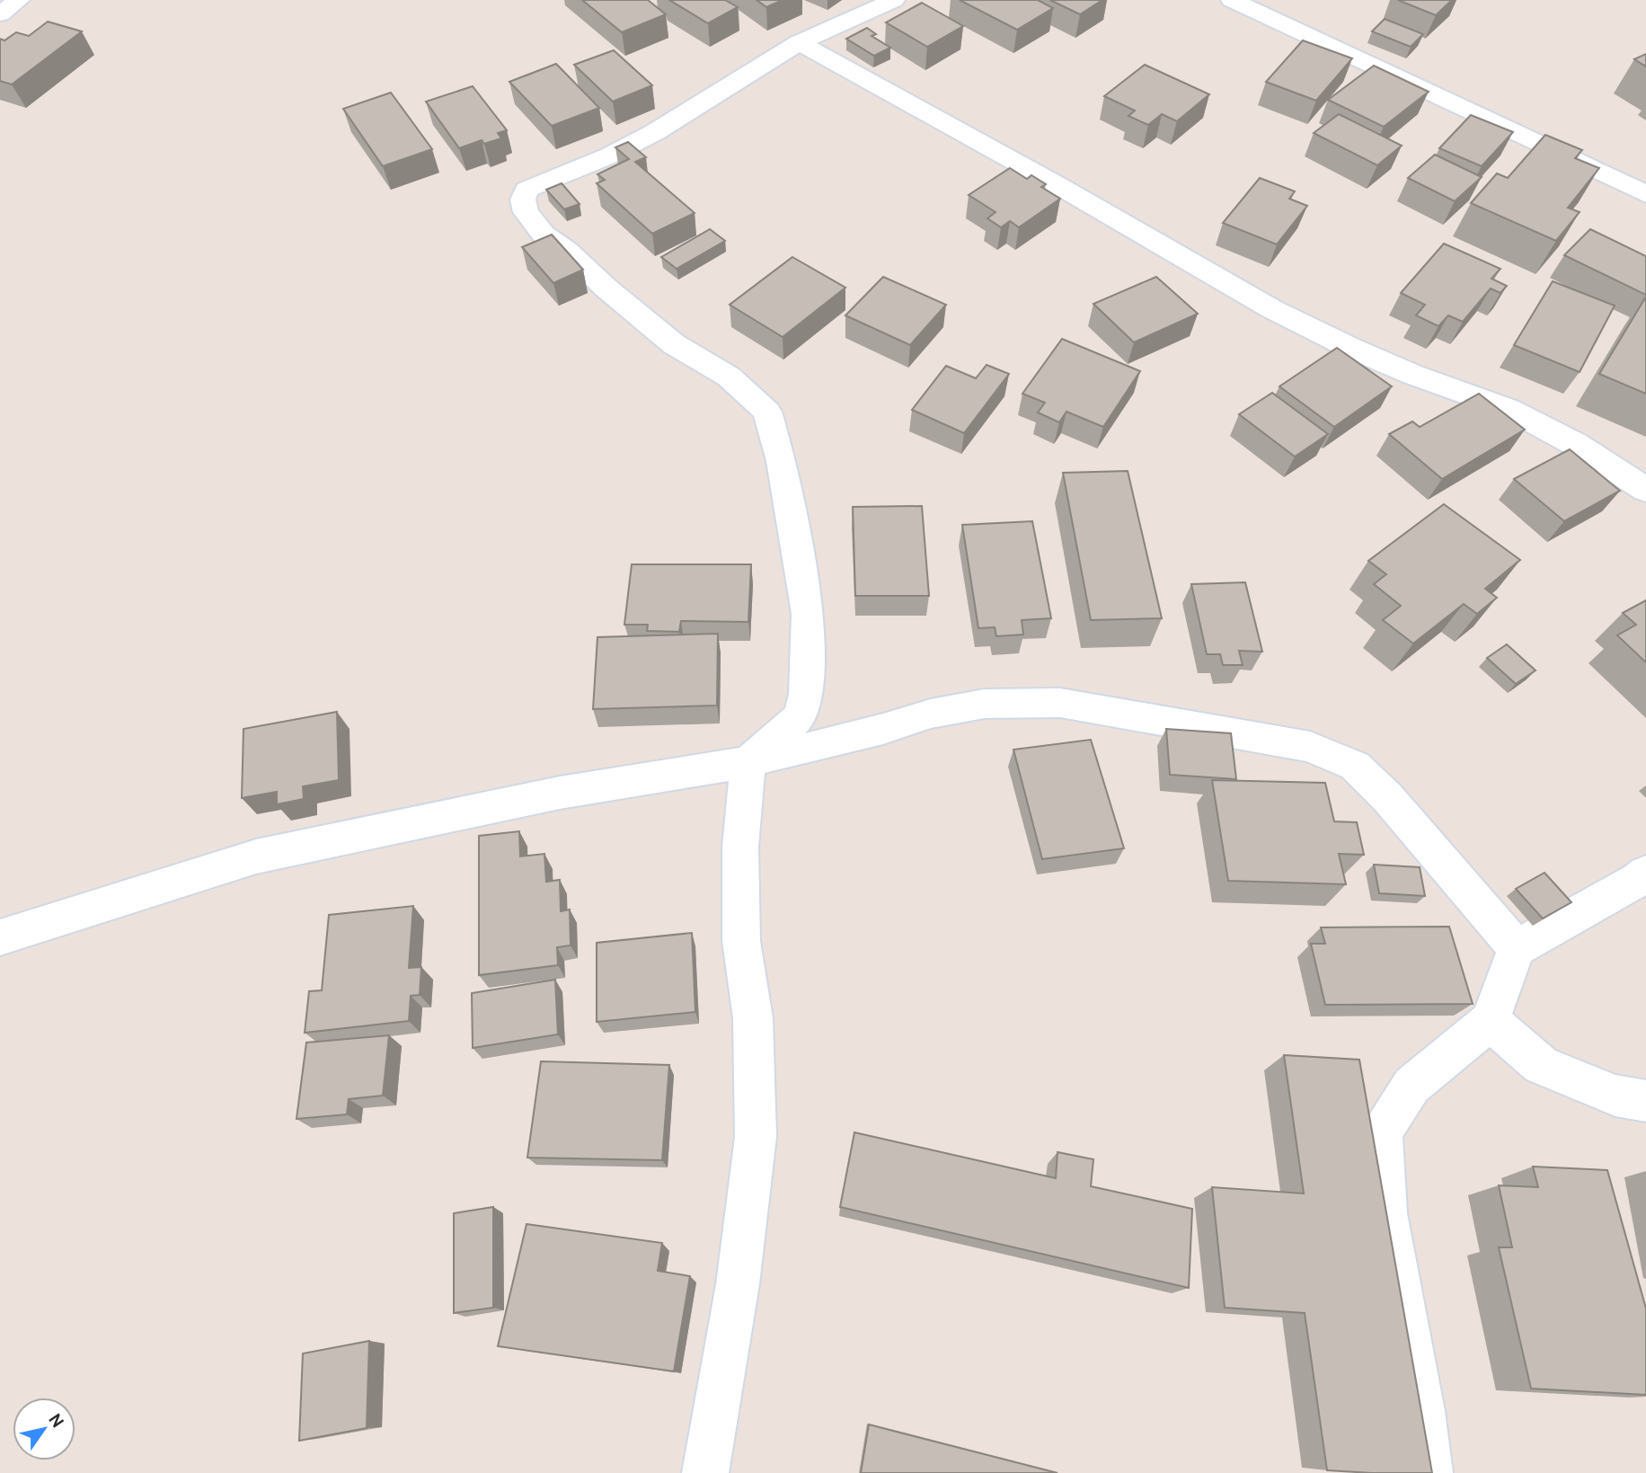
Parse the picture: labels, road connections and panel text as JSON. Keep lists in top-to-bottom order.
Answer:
{
  "north": "top right"
}
